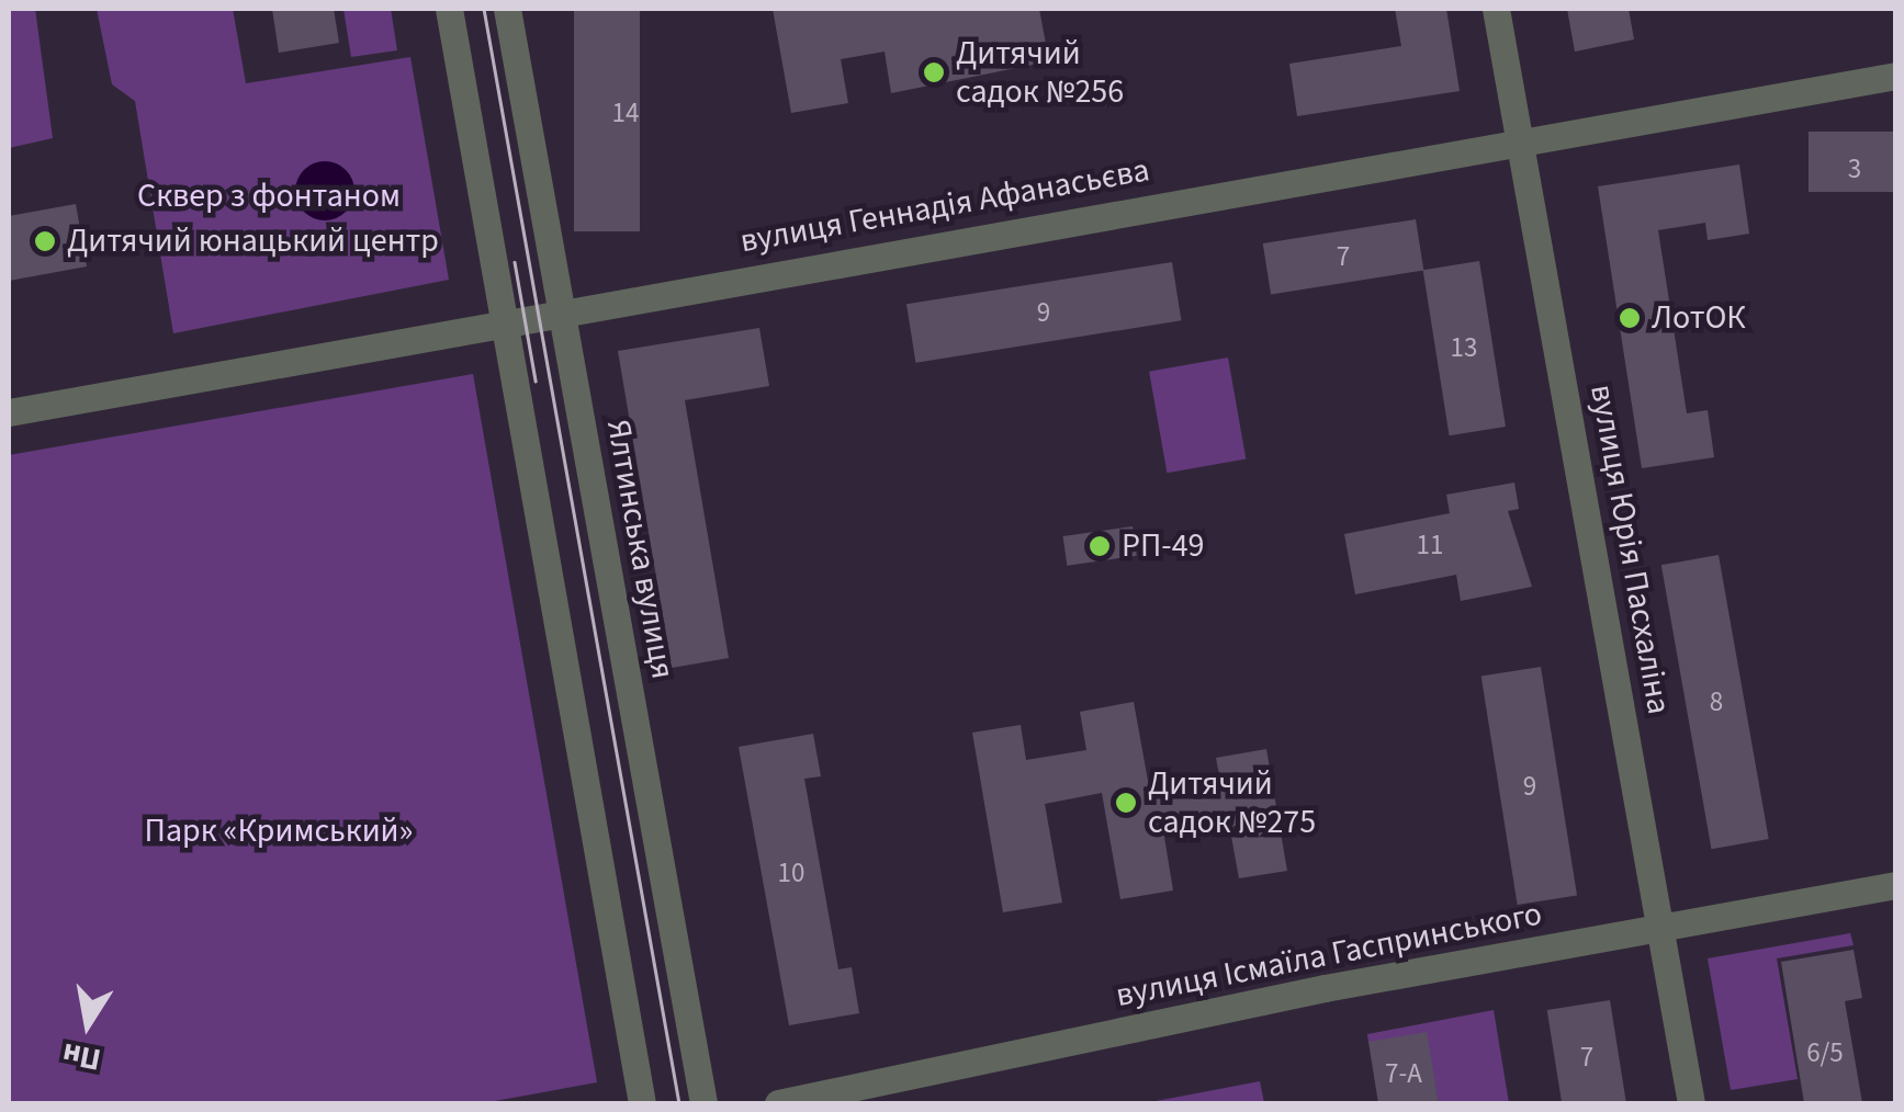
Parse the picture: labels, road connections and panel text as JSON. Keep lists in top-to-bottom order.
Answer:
{
  "streets": {
    "street": [
      "вулиця Геннадія Афанасьєва",
      "Ялтинська вулиця",
      "вулиця Юрія Пасхаліна",
      "вулиця Ісмаїла Гаспринського"
    ]
  },
  "crossings": [
    ["вулиця Геннадія Афанасьєва", "Ялтинська вулиця"],
    ["вулиця Геннадія Афанасьєва", "вулиця Юрія Пасхаліна"],
    ["вулиця Юрія Пасхаліна", "вулиця Ісмаїла Гаспринського"]
  ],
  "parks": ["Сквер з фонтаном", "Парк «Кримський»"],
  "places": [
    "Дитячий садок №256",
    "Дитячий юнацький центр",
    "ЛотОК",
    "РП-49",
    "Дитячий садок №275"
  ],
  "house_numbers": [
    "14",
    "3",
    "7",
    "9",
    "13",
    "11",
    "8",
    "9",
    "10",
    "6/5",
    "7",
    "7-А"
  ],
  "north": "bottom"
}
